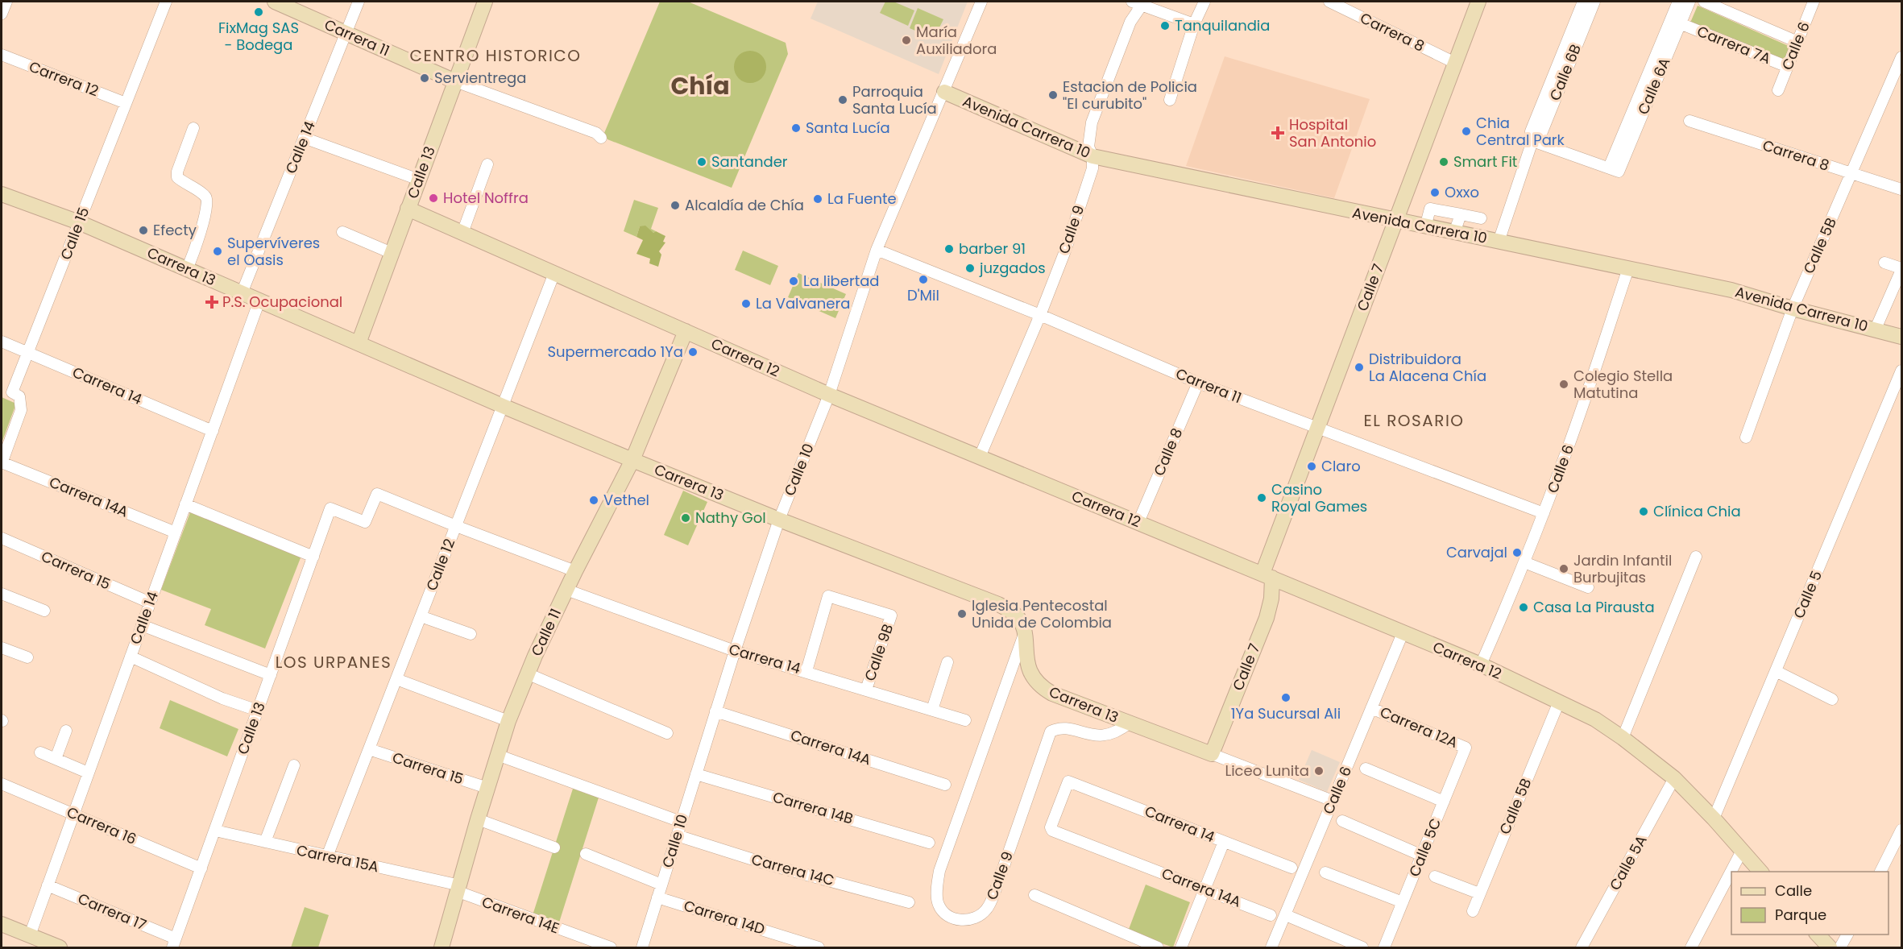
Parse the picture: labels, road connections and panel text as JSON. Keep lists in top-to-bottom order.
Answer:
{
  "streets": {
    "main road": [
      "Carrera 11",
      "Carrera 12",
      "Avenida Carrera 10",
      "Calle 13",
      "Carrera 13",
      "Calle 7",
      "Calle 11"
    ],
    "street": [
      "Carrera 8",
      "Carrera 7A",
      "Calle 6",
      "Calle 6B",
      "Calle 6A",
      "Calle 14",
      "Calle 9",
      "Calle 15",
      "Calle 5B",
      "Carrera 14",
      "Calle 8",
      "Calle 10",
      "Carrera 14A",
      "Calle 12",
      "Carrera 15",
      "Calle 5",
      "Calle 9B",
      "Carrera 12A",
      "Carrera 14B",
      "Carrera 16",
      "Calle 5C",
      "Carrera 15A",
      "Calle 5A",
      "Carrera 14C",
      "Carrera 17",
      "Carrera 14E",
      "Carrera 14D"
    ]
  },
  "crossings": [
    ["Carrera 8", "Calle 5B"],
    ["Carrera 8", "Calle 7"],
    ["Carrera 11", "Calle 6"],
    ["Carrera 11", "Calle 14"],
    ["Carrera 11", "Calle 13"],
    ["Carrera 11", "Calle 9"],
    ["Carrera 11", "Calle 7"],
    ["Carrera 11", "Calle 8"],
    ["Carrera 11", "Calle 10"],
    ["Carrera 7A", "Calle 6"],
    ["Carrera 7A", "Calle 6A"],
    ["Calle 6", "Carrera 12"],
    ["Calle 6", "Avenida Carrera 10"],
    ["Calle 6", "Carrera 13"],
    ["Calle 6", "Carrera 12A"],
    ["Calle 6B", "Avenida Carrera 10"],
    ["Carrera 12", "Calle 13"],
    ["Carrera 12", "Calle 9"],
    ["Carrera 12", "Calle 15"],
    ["Carrera 12", "Calle 5B"],
    ["Carrera 12", "Calle 7"],
    ["Carrera 12", "Calle 8"],
    ["Carrera 12", "Calle 10"],
    ["Carrera 12", "Calle 12"],
    ["Carrera 12", "Calle 5"],
    ["Carrera 12", "Calle 11"],
    ["Carrera 12", "Calle 5A"],
    ["Avenida Carrera 10", "Calle 9"],
    ["Avenida Carrera 10", "Calle 5B"],
    ["Avenida Carrera 10", "Calle 7"],
    ["Avenida Carrera 10", "Calle 10"],
    ["Calle 14", "Carrera 13"],
    ["Calle 14", "Carrera 14"],
    ["Calle 14", "Carrera 14A"],
    ["Calle 14", "Carrera 15"],
    ["Calle 14", "Carrera 16"],
    ["Calle 14", "Carrera 17"],
    ["Calle 13", "Carrera 13"],
    ["Calle 13", "Calle 12"],
    ["Calle 13", "Carrera 16"],
    ["Calle 13", "Carrera 15A"],
    ["Calle 13", "Carrera 17"],
    ["Calle 9", "Carrera 13"],
    ["Calle 15", "Carrera 13"],
    ["Calle 15", "Carrera 14"],
    ["Calle 15", "Carrera 14A"],
    ["Carrera 13", "Calle 7"],
    ["Carrera 13", "Calle 10"],
    ["Carrera 13", "Calle 12"],
    ["Carrera 13", "Calle 11"],
    ["Carrera 14", "Calle 10"],
    ["Carrera 14", "Carrera 14A"],
    ["Carrera 14", "Calle 11"],
    ["Carrera 14", "Calle 9B"],
    ["Calle 10", "Carrera 14A"],
    ["Calle 10", "Carrera 14B"],
    ["Calle 10", "Carrera 14C"],
    ["Calle 10", "Carrera 14D"],
    ["Calle 12", "Carrera 15"],
    ["Calle 12", "Carrera 15A"],
    ["Carrera 15", "Calle 11"],
    ["Calle 11", "Carrera 15A"],
    ["Calle 11", "Carrera 14E"],
    ["Carrera 12A", "Calle 5C"],
    ["Carrera 15A", "Carrera 14E"]
  ],
  "districts": [
    "CENTRO HISTORICO",
    "Chía",
    "EL ROSARIO",
    "LOS URPANES"
  ],
  "places": {
    "other": [
      "FixMag SAS - Bodega",
      "Tanquilandia",
      "María Auxiliadora",
      "Servientrega",
      "Estacion de Policia \"El curubito\"",
      "Parroquia Santa Lucía",
      "Santa Lucía",
      "Chia Central Park",
      "Santander",
      "Smart Fit",
      "Oxxo",
      "Hotel Noffra",
      "La Fuente",
      "Alcaldía de Chía",
      "Efecty",
      "barber 91",
      "Supervíveres el Oasis",
      "juzgados",
      "D'Mil",
      "La libertad",
      "La Valvanera",
      "Supermercado 1Ya",
      "Distribuidora La Alacena Chía",
      "Colegio Stella Matutina",
      "Claro",
      "Casino Royal Games",
      "Vethel",
      "Clínica Chia",
      "Nathy Gol",
      "Carvajal",
      "Jardin Infantil Burbujitas",
      "Casa La Pirausta",
      "Iglesia Pentecostal Unida de Colombia",
      "1Ya Sucursal Ali",
      "Liceo Lunita"
    ],
    "health": ["Hospital San Antonio", "P.S. Ocupacional"]
  },
  "legend": ["Calle", "Parque"]
}
